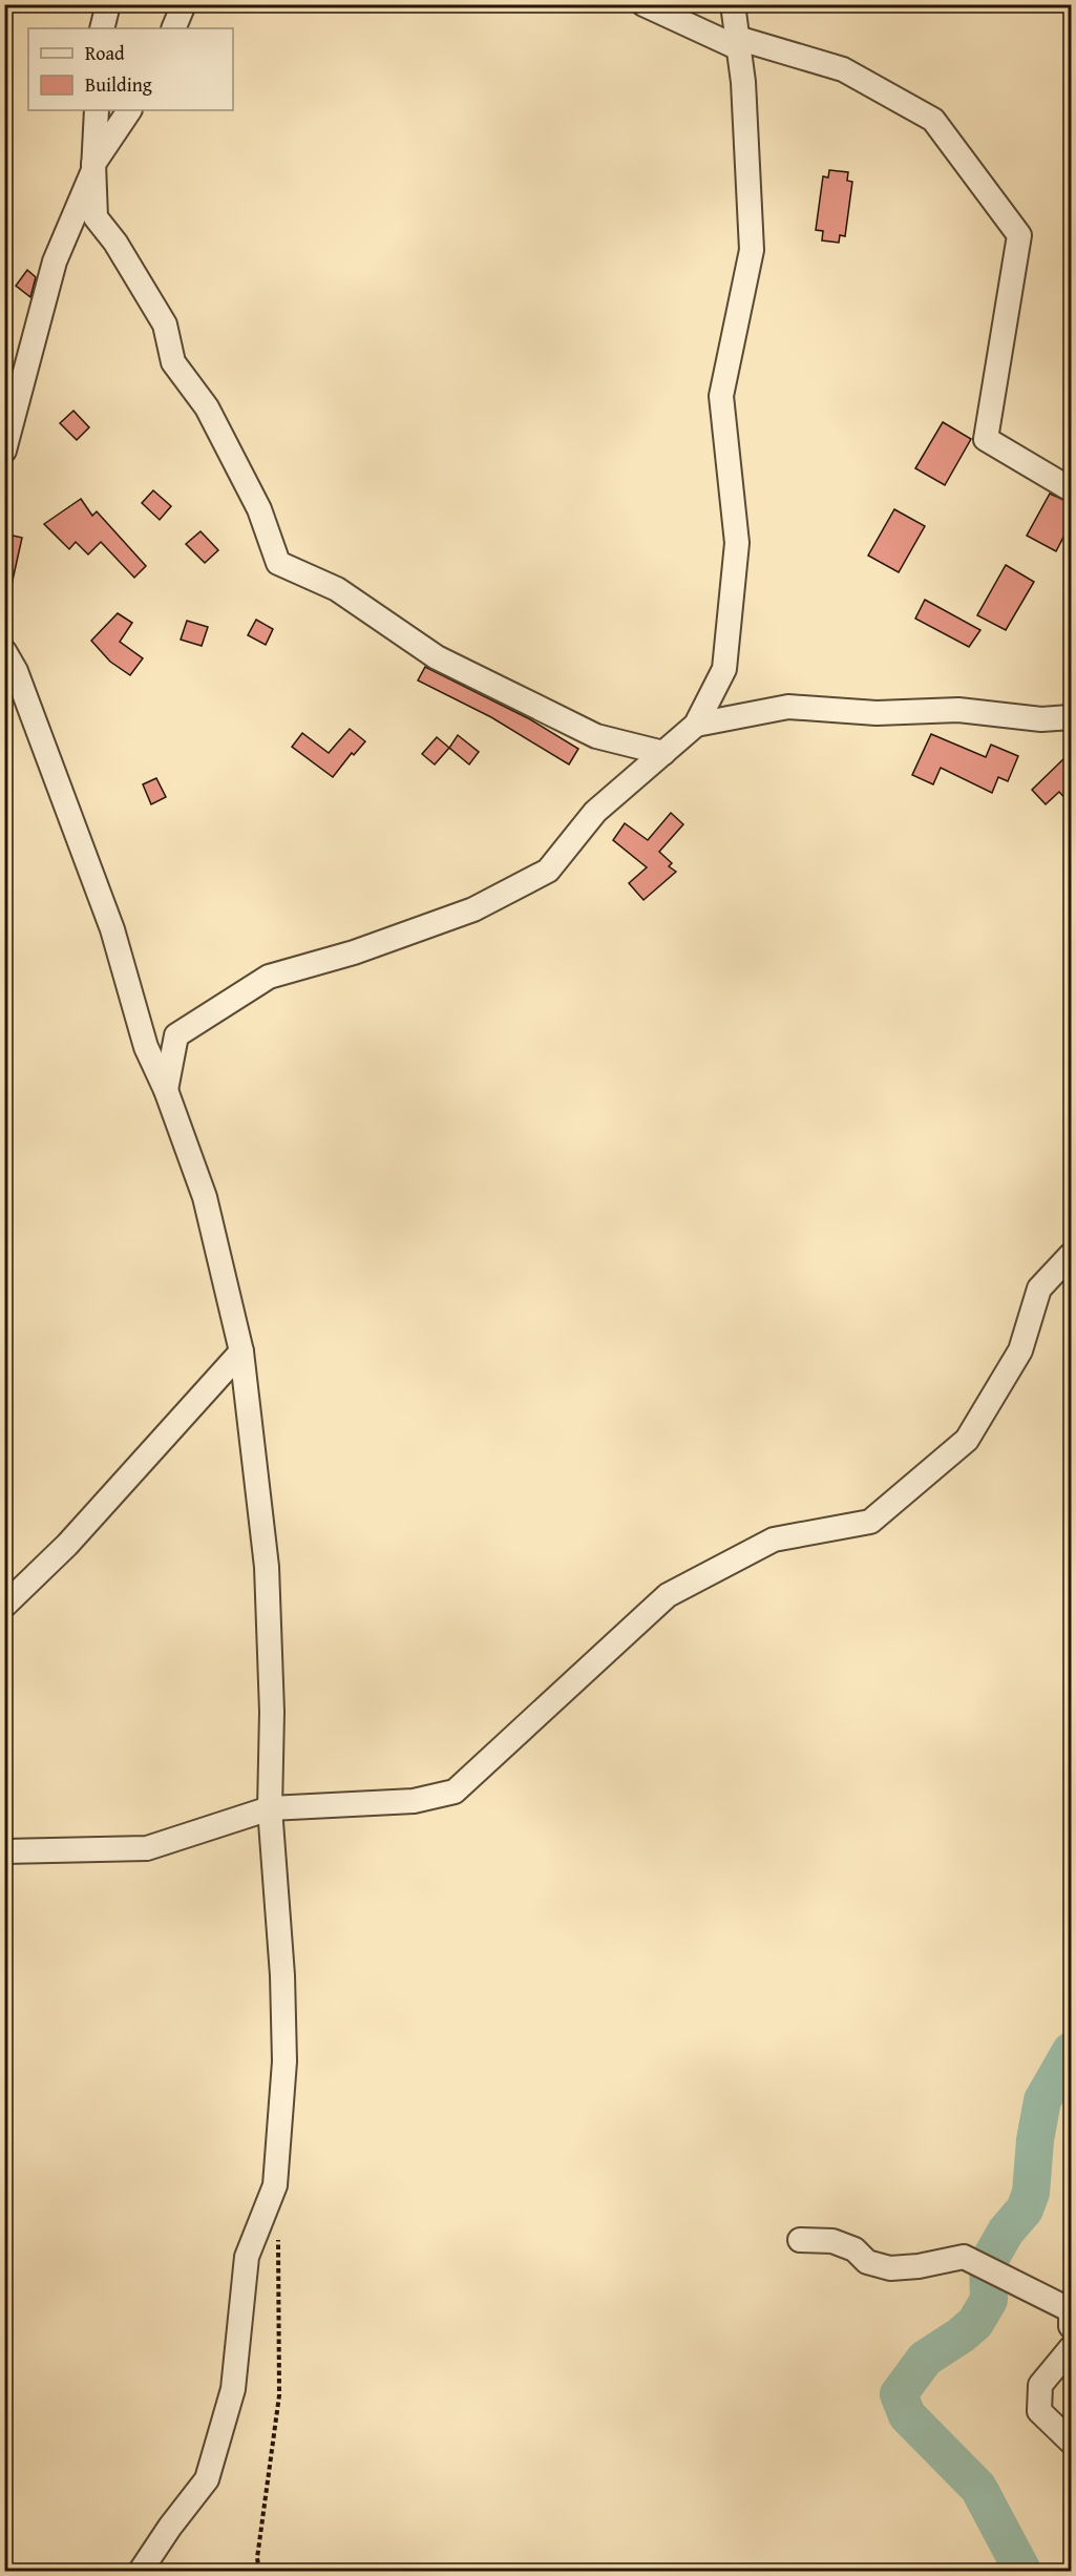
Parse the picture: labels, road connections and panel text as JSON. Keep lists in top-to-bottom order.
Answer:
{
  "legend": ["Road", "Building"]
}
